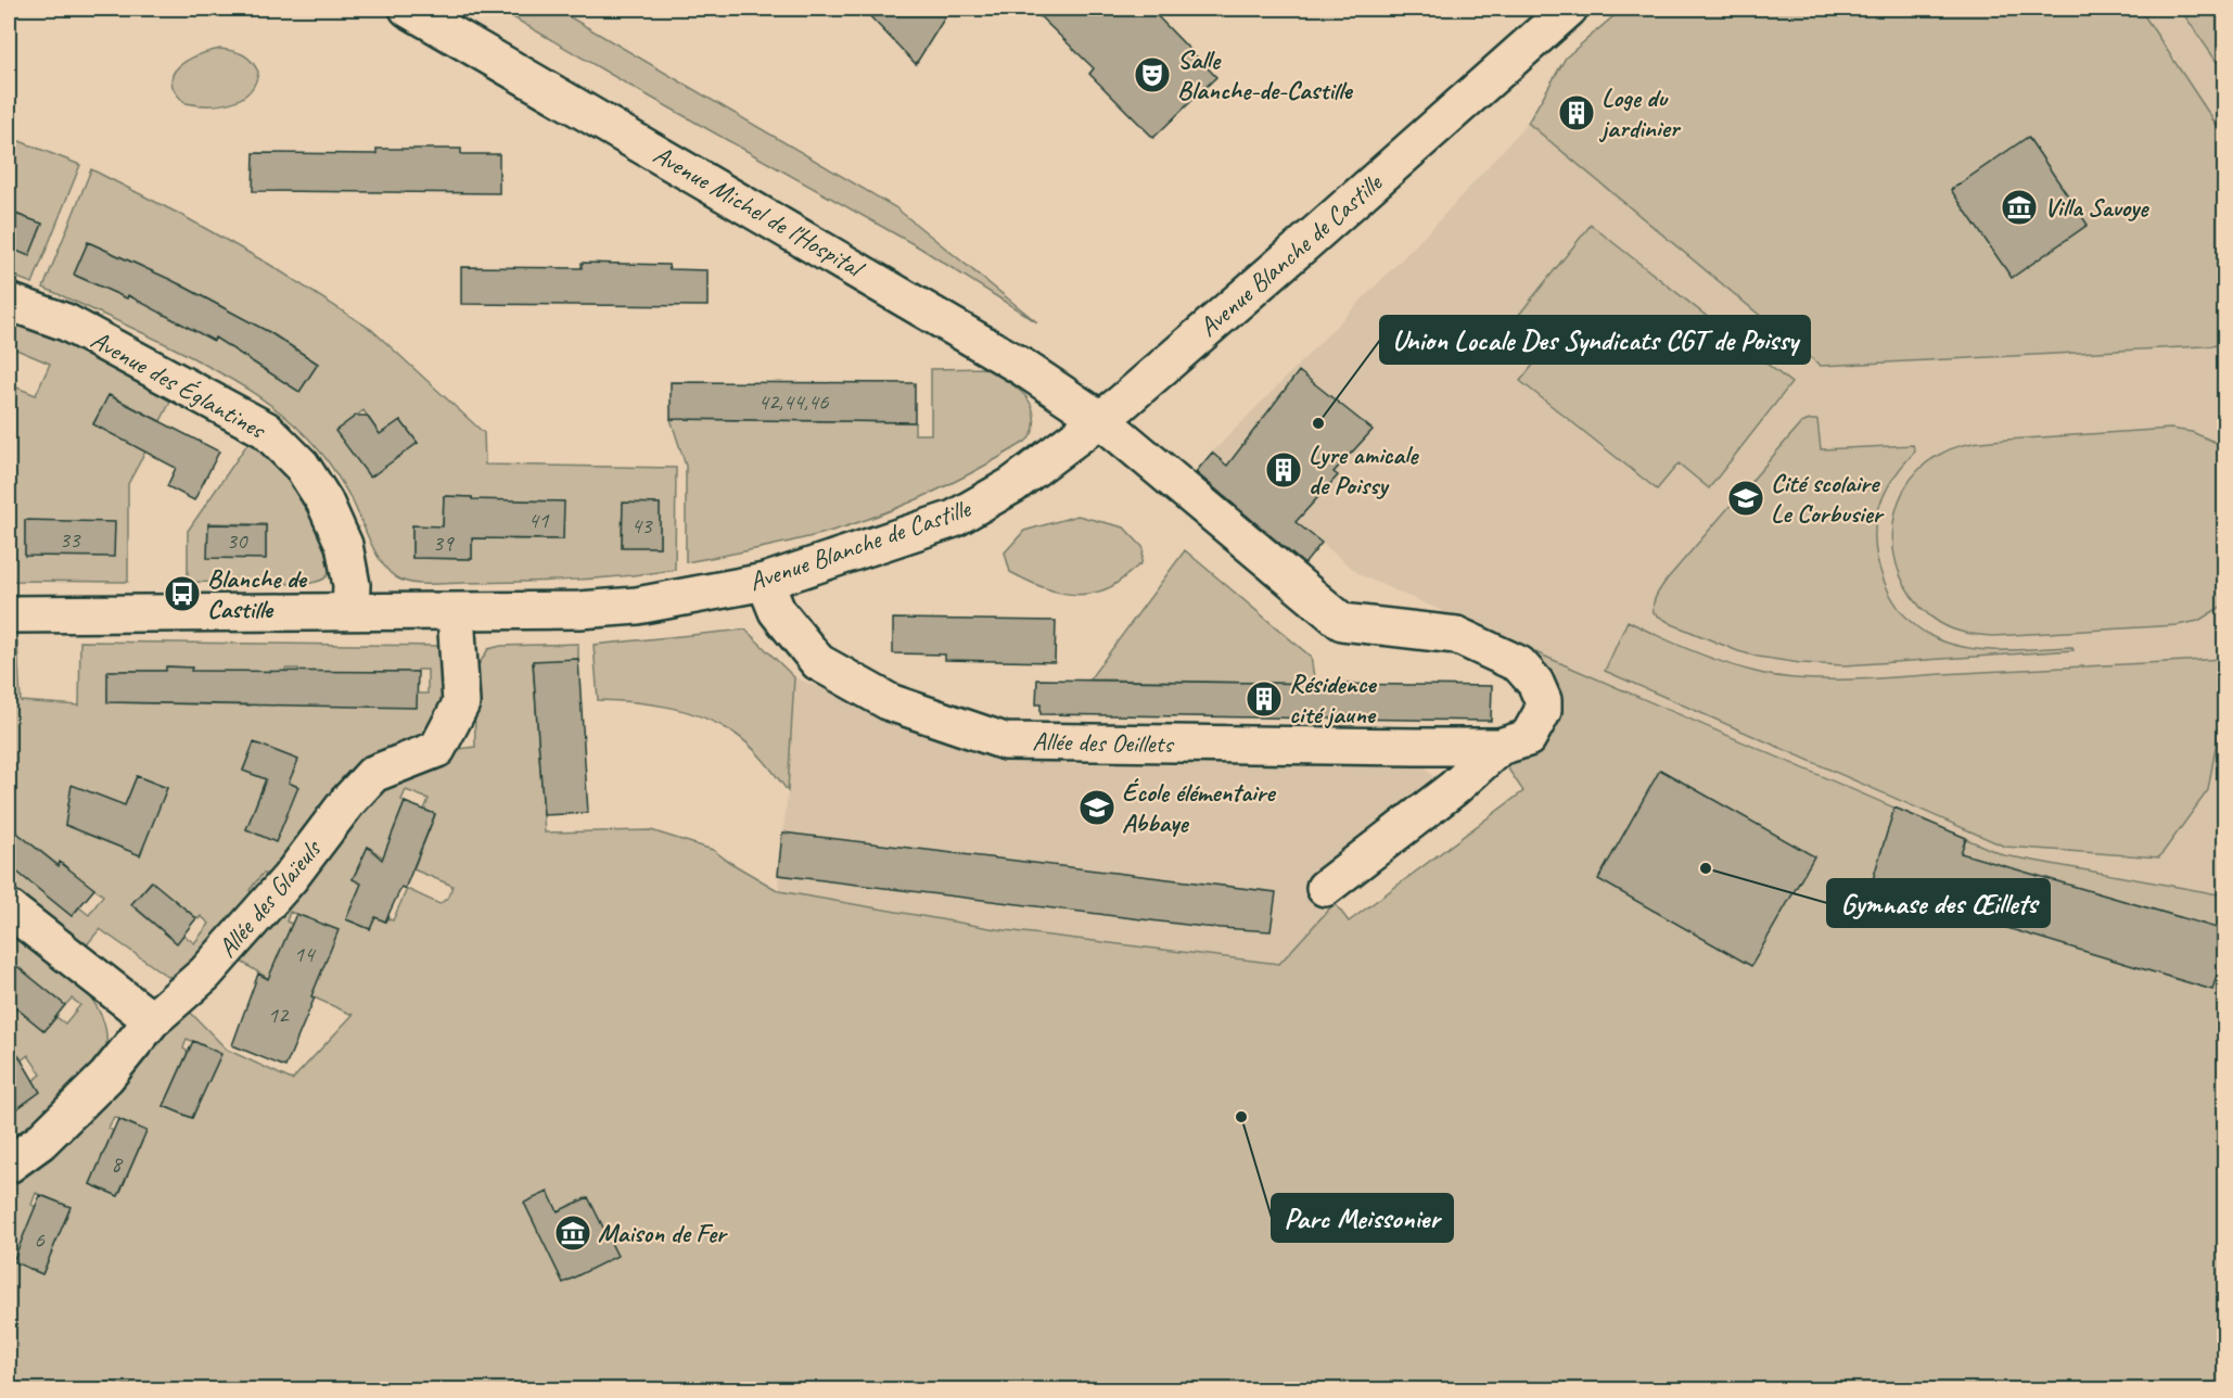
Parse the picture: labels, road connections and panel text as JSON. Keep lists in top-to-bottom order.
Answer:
{
  "streets": {
    "street": [
      "Avenue Michel de l'Hospital",
      "Avenue Blanche de Castille",
      "Avenue des Églantines",
      "Allée des Oeillets",
      "Allée des Glaïeuls"
    ]
  },
  "crossings": [
    ["Avenue Michel de l'Hospital", "Avenue Blanche de Castille"],
    ["Avenue Michel de l'Hospital", "Allée des Oeillets"],
    ["Avenue Blanche de Castille", "Avenue des Églantines"],
    ["Avenue Blanche de Castille", "Allée des Oeillets"],
    ["Avenue Blanche de Castille", "Allée des Glaïeuls"]
  ],
  "places": {
    "theatre": ["Salle Blanche-de-Castille"],
    "building": ["Loge du jardinier", "Lyre amicale de Poissy", "Résidence cité jaune"],
    "museum": ["Villa Savoye", "Maison de Fer"],
    "other": ["Union Locale Des Syndicats CGT de Poissy", "Gymnase des Œillets", "Parc Meissonier"],
    "school or university": ["Cité scolaire Le Corbusier", "École élémentaire Abbaye"],
    "bus stop": ["Blanche de Castille"]
  },
  "house_numbers": [
    "42,44,46",
    "41",
    "43",
    "33",
    "30",
    "39",
    "14",
    "12",
    "8",
    "6"
  ]
}
